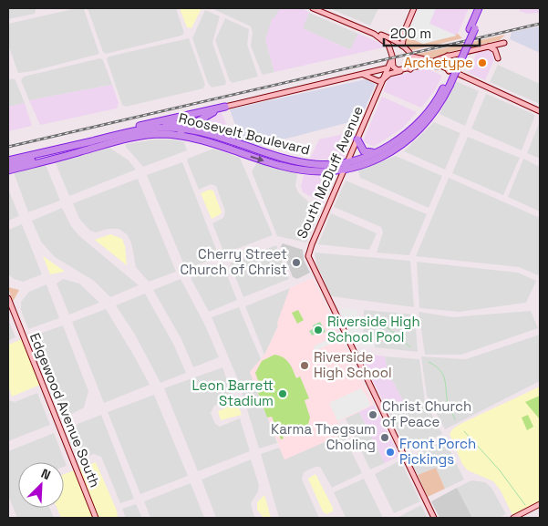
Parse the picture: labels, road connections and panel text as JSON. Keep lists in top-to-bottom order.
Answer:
{
  "streets": {
    "highway": ["Roosevelt Boulevard"],
    "main road": ["South McDuff Avenue", "Edgewood Avenue South"]
  },
  "crossings": [
    ["Roosevelt Boulevard", "South McDuff Avenue"]
  ],
  "places": [
    "Archetype",
    "Cherry Street Church of Christ",
    "Riverside High School Pool",
    "Riverside High School",
    "Leon Barrett Stadium",
    "Christ Church of Peace",
    "Karma Thegsum Choling",
    "Front Porch Pickings"
  ],
  "scale_bar": "200 m",
  "north": "top right"
}
